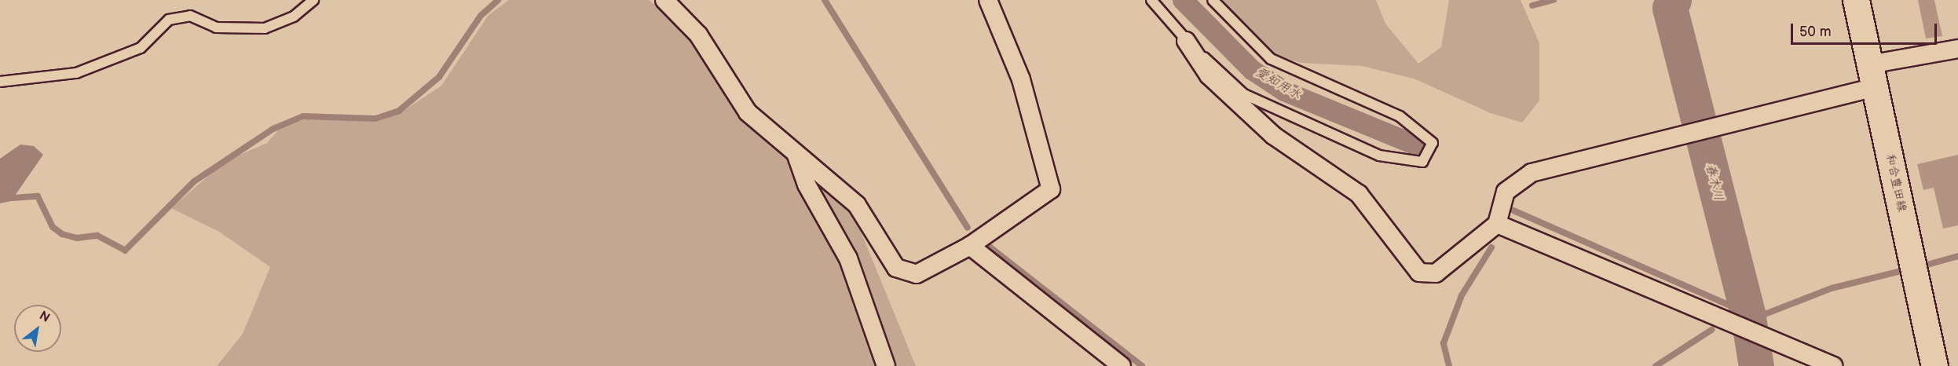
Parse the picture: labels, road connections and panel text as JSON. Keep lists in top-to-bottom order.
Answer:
{
  "streets": {
    "main road": ["和合豊田線"]
  },
  "water": ["愛知用水", "春木川"],
  "scale_bar": "50 m",
  "north": "top right"
}
